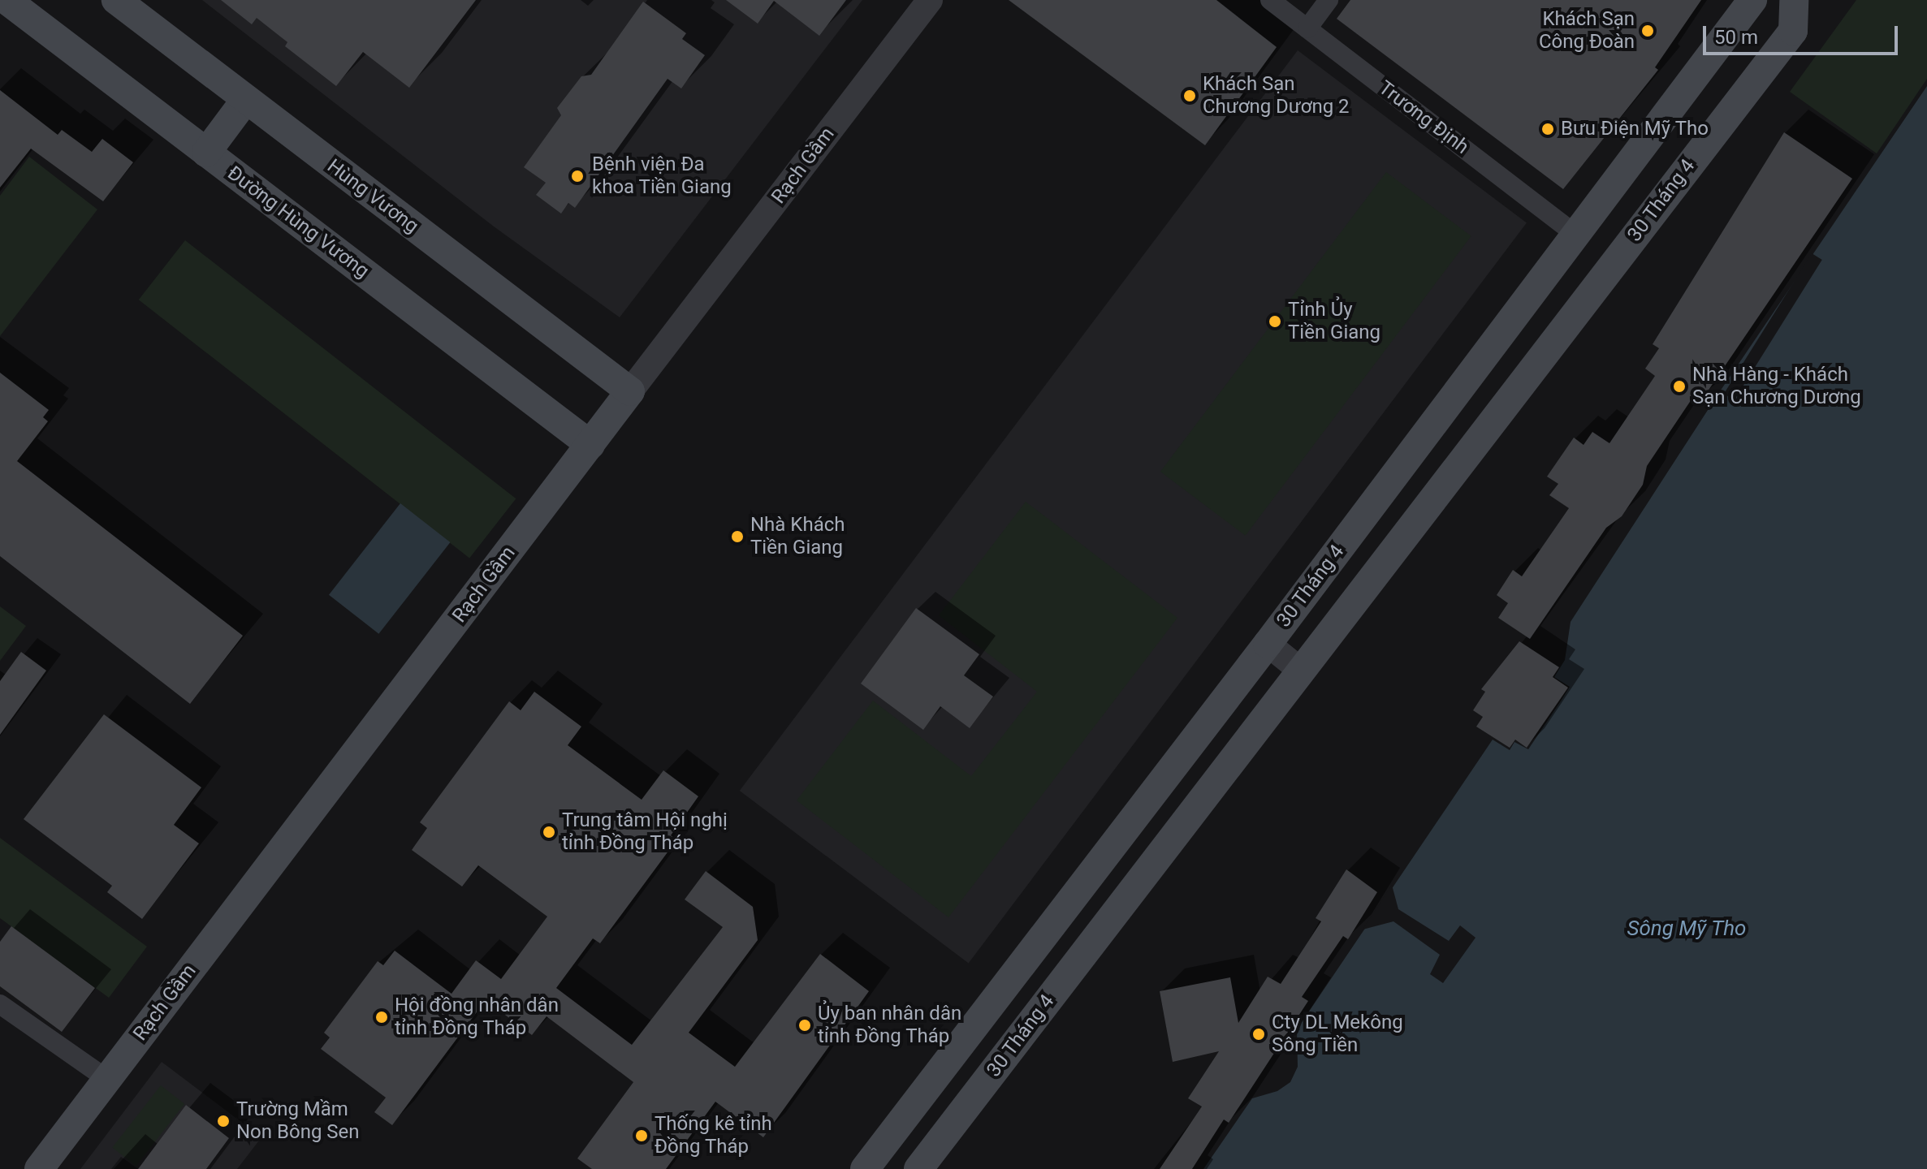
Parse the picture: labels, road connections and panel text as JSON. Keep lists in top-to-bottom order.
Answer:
{
  "streets": {
    "main road": [
      "Rạch Gầm",
      "Hùng Vương",
      "30 Tháng 4",
      "Đường Hùng Vương"
    ],
    "street": ["Trương Định"]
  },
  "crossings": [
    ["Trương Định", "30 Tháng 4"],
    ["Rạch Gầm", "Hùng Vương"],
    ["Rạch Gầm", "Đường Hùng Vương"]
  ],
  "water": ["Sông Mỹ Tho"],
  "places": [
    "Khách Sạn Công Đoàn",
    "Khách Sạn Chương Dương 2",
    "Bưu Điện Mỹ Tho",
    "Bệnh viện Đa khoa Tiền Giang",
    "Tỉnh Ủy Tiền Giang",
    "Nhà Hàng - Khách Sạn Chương Dương",
    "Nhà Khách Tiền Giang",
    "Trung tâm Hội nghị tỉnh Đồng Tháp",
    "Hội đồng nhân dân tỉnh Đồng Tháp",
    "Ủy ban nhân dân tỉnh Đồng Tháp",
    "Cty DL Mekông Sông Tiền",
    "Trường Mầm Non Bông Sen",
    "Thống kê tỉnh Đồng Tháp"
  ],
  "scale_bar": "50 m"
}
